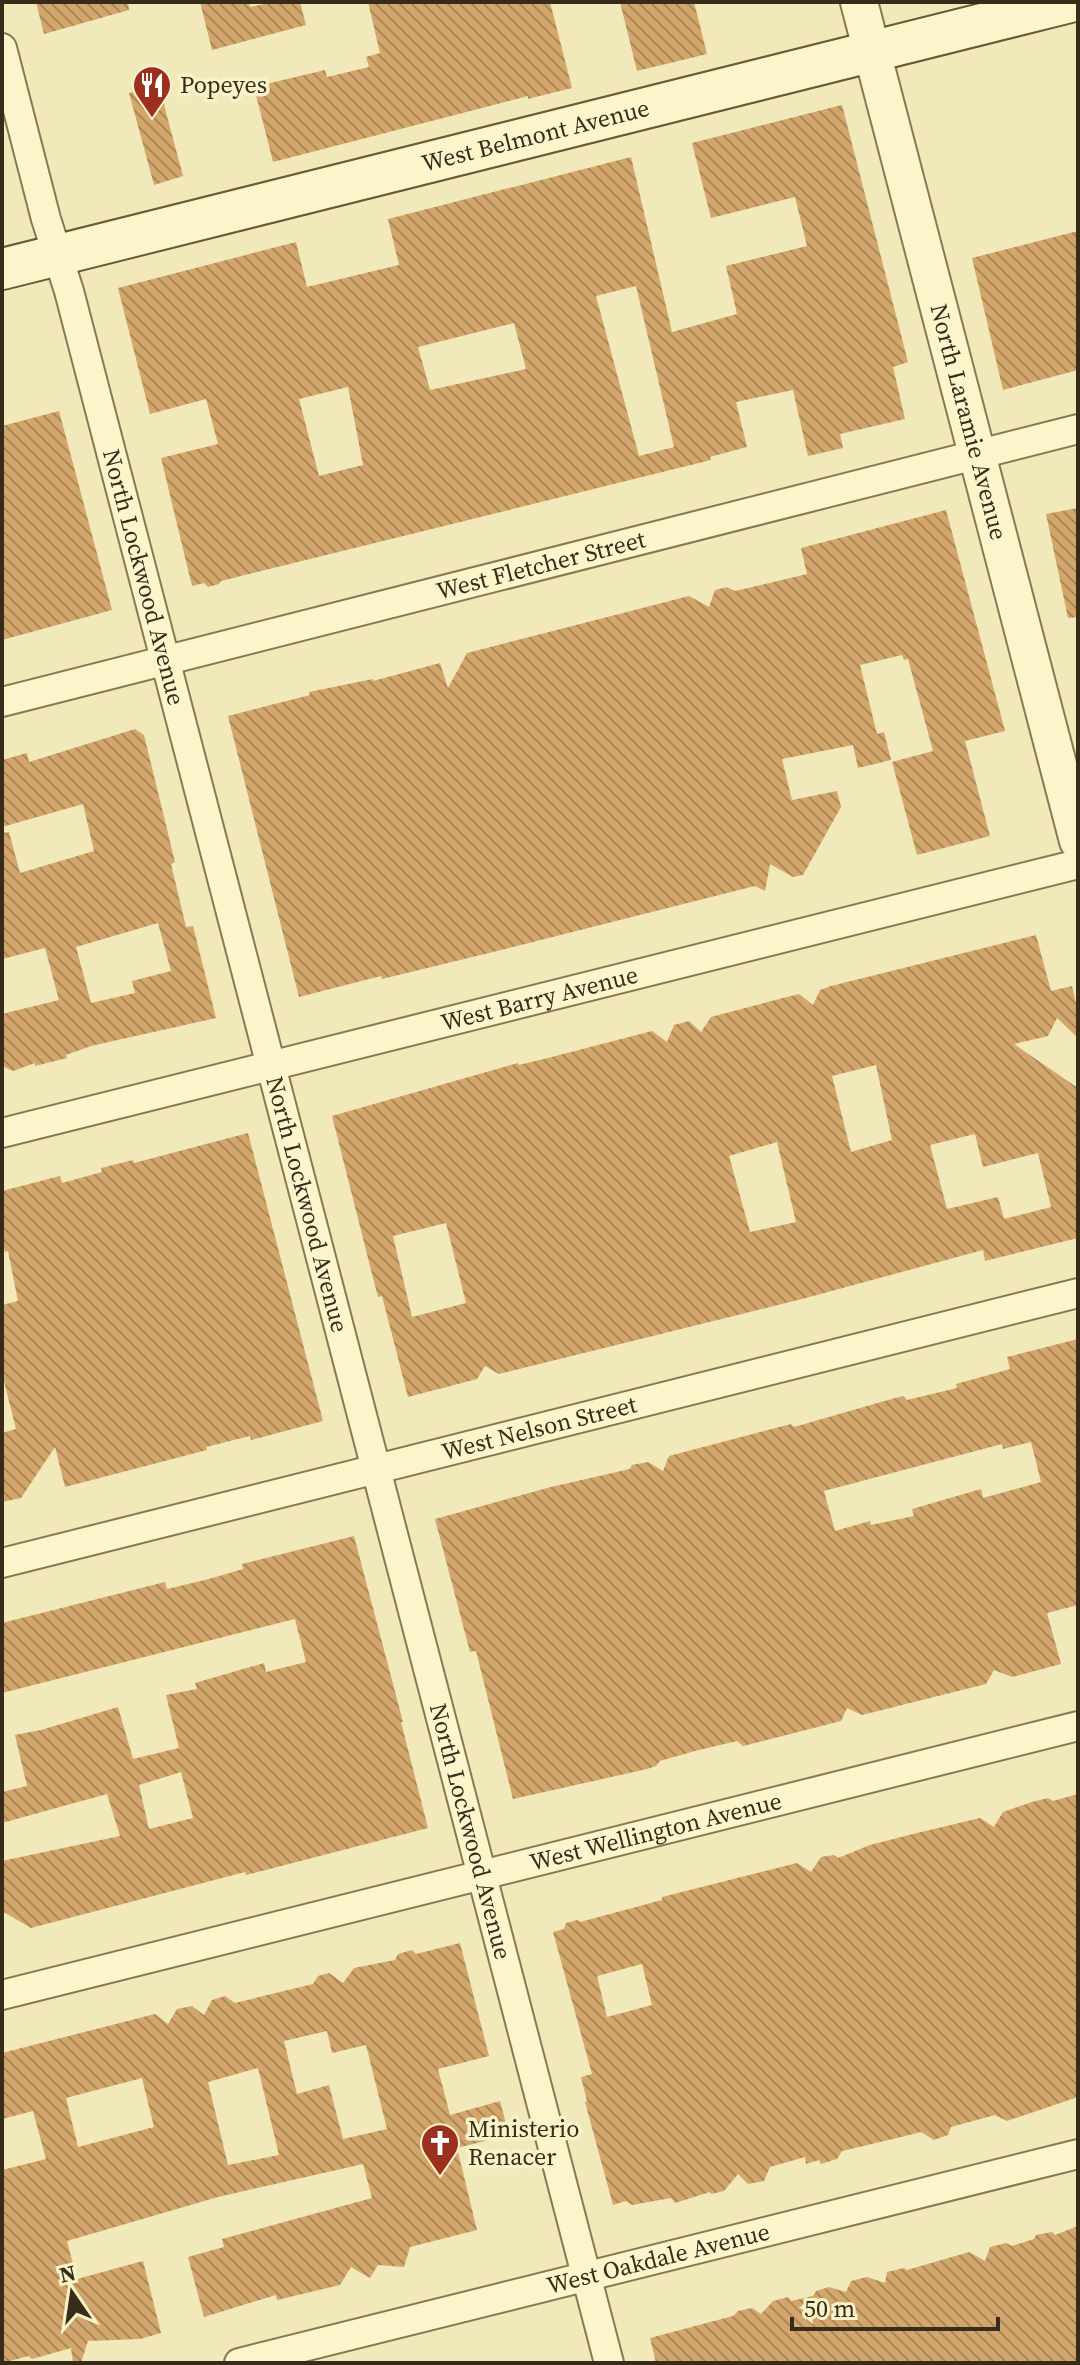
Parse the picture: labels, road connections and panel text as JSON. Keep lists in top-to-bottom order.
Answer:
{
  "streets": {
    "main road": ["West Belmont Avenue"],
    "street": [
      "North Laramie Avenue",
      "West Fletcher Street",
      "North Lockwood Avenue",
      "West Barry Avenue",
      "West Nelson Street",
      "West Wellington Avenue",
      "West Oakdale Avenue"
    ]
  },
  "crossings": [
    ["West Belmont Avenue", "North Laramie Avenue"],
    ["West Belmont Avenue", "North Lockwood Avenue"],
    ["North Laramie Avenue", "West Fletcher Street"],
    ["West Fletcher Street", "North Lockwood Avenue"],
    ["North Lockwood Avenue", "West Barry Avenue"],
    ["North Lockwood Avenue", "West Nelson Street"],
    ["North Lockwood Avenue", "West Wellington Avenue"],
    ["North Lockwood Avenue", "West Oakdale Avenue"]
  ],
  "places": {
    "restaurant": ["Popeyes"],
    "church": ["Ministerio Renacer"]
  },
  "scale_bar": "50 m",
  "north": "top"
}
